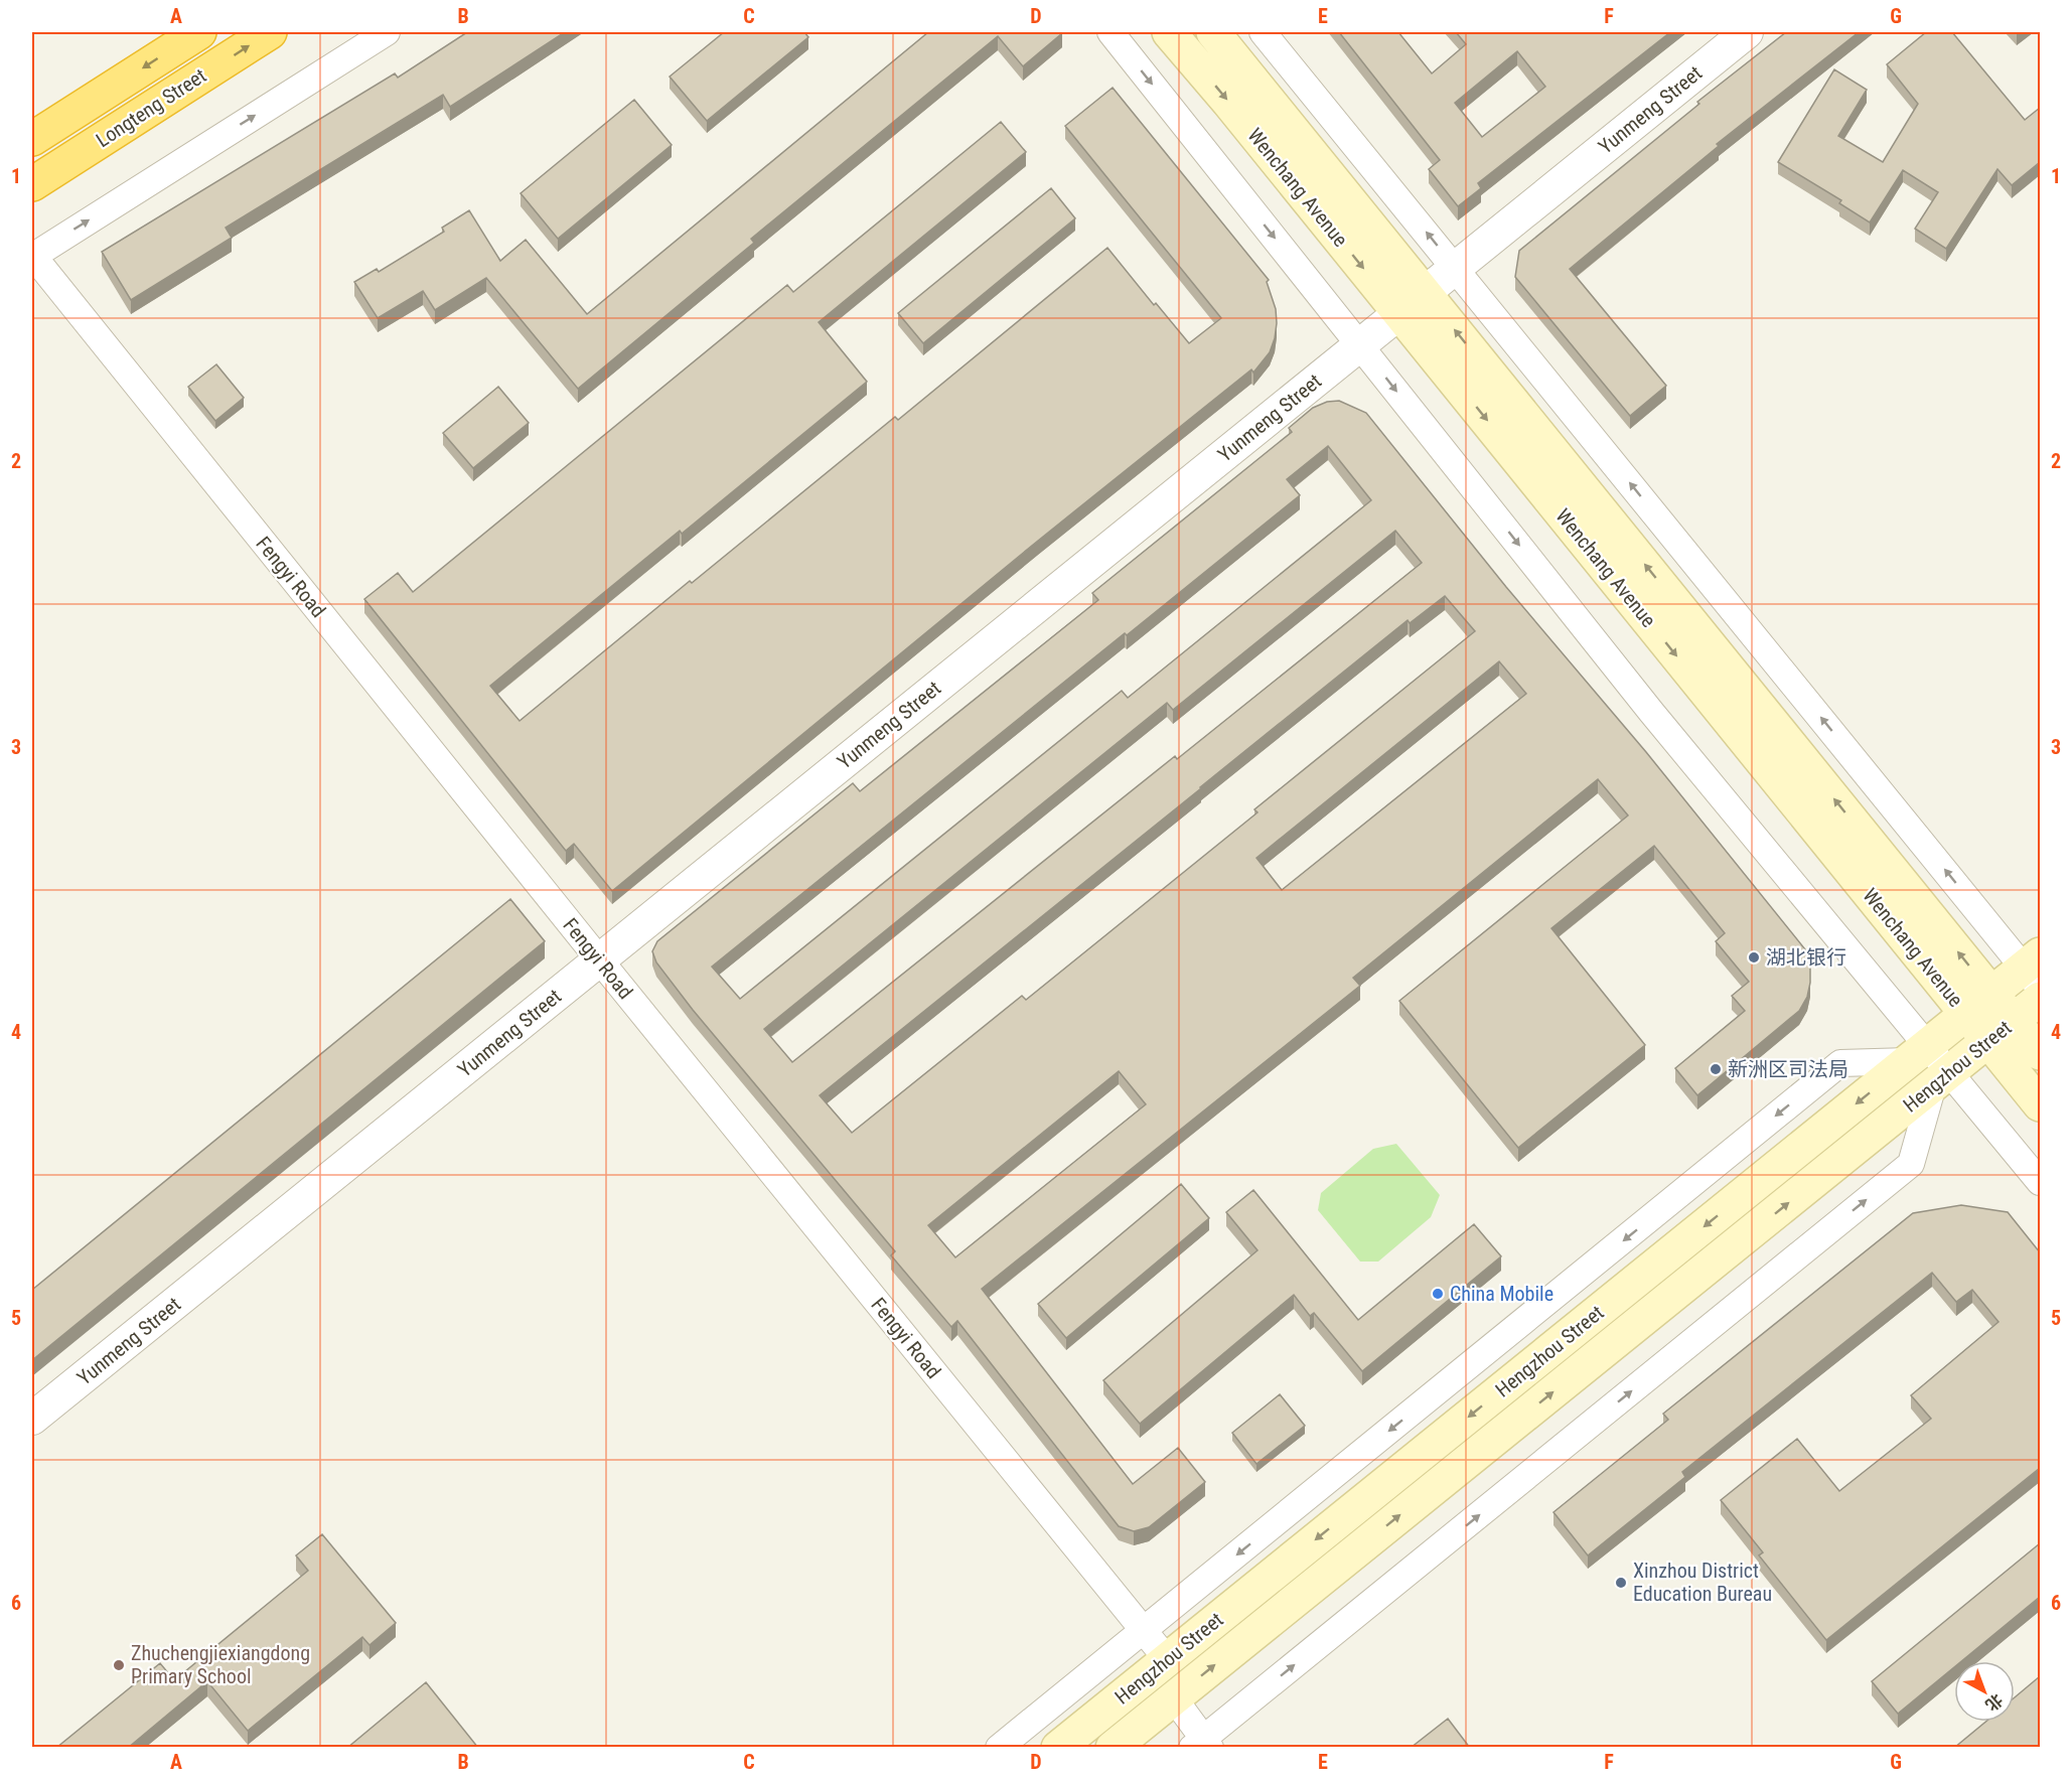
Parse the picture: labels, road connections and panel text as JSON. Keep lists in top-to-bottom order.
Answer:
{
  "streets": {
    "highway": ["Longteng Street"],
    "main road": ["Wenchang Avenue", "Hengzhou Street"],
    "street": ["Yunmeng Street", "Fengyi Road"]
  },
  "crossings": [
    ["Yunmeng Street", "Wenchang Avenue"],
    ["Yunmeng Street", "Fengyi Road"],
    ["Wenchang Avenue", "Hengzhou Street"],
    ["Fengyi Road", "Hengzhou Street"]
  ],
  "places": [
    "湖北银行",
    "新洲区司法局",
    "China Mobile",
    "Xinzhou District Education Bureau",
    "Zhuchengjiexiangdong Primary School"
  ],
  "north": "bottom right",
  "grid": {
    "columns": [
      "A",
      "B",
      "C",
      "D",
      "E",
      "F",
      "G"
    ],
    "rows": [
      "1",
      "2",
      "3",
      "4",
      "5",
      "6"
    ]
  }
}
